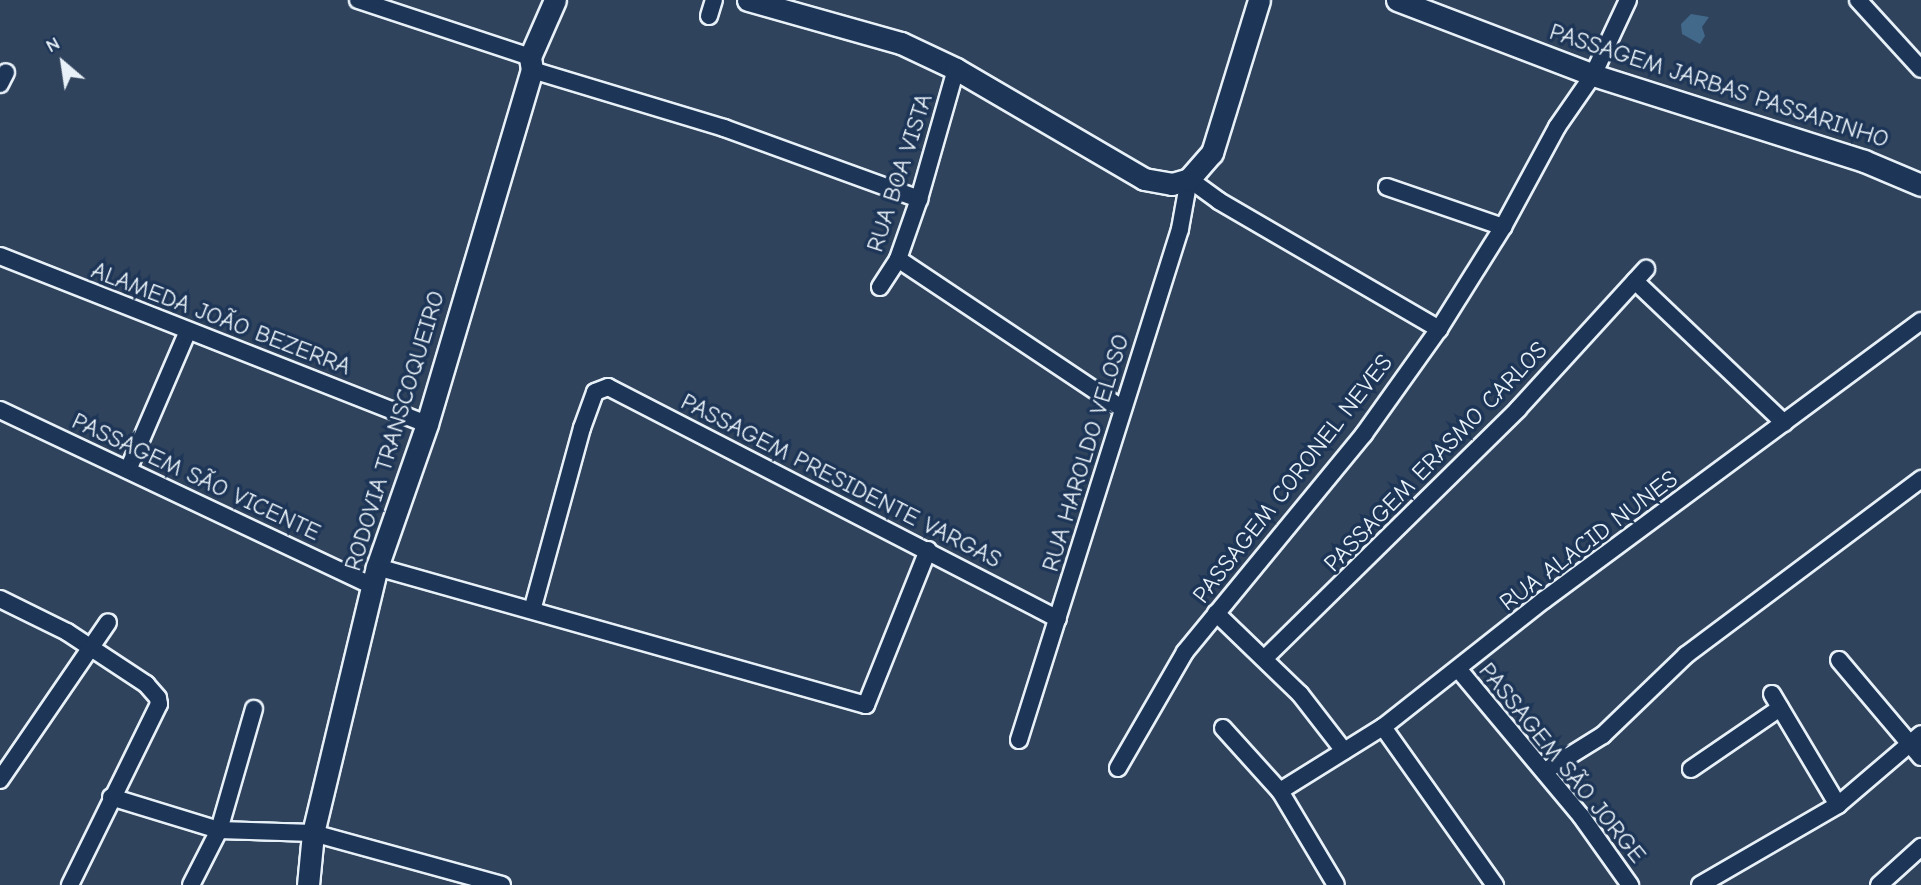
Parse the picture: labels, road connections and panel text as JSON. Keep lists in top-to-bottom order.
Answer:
{
  "streets": {
    "main road": ["PASSAGEM JARBAS PASSARINHO", "RODOVIA TRANSCOQUEIRO"],
    "street": [
      "RUA BOA VISTA",
      "ALAMEDA JOÃO BEZERRA",
      "RUA HAROLDO VELOSO",
      "PASSAGEM ERASMO CARLOS",
      "PASSAGEM SÃO VICENTE",
      "PASSAGEM CORONEL NEVES",
      "PASSAGEM PRESIDENTE VARGAS",
      "RUA ALACID NUNES",
      "PASSAGEM SÃO JORGE"
    ]
  },
  "crossings": [
    ["PASSAGEM JARBAS PASSARINHO", "PASSAGEM CORONEL NEVES"],
    ["ALAMEDA JOÃO BEZERRA", "RODOVIA TRANSCOQUEIRO"],
    ["RODOVIA TRANSCOQUEIRO", "PASSAGEM SÃO VICENTE"],
    ["RUA HAROLDO VELOSO", "PASSAGEM PRESIDENTE VARGAS"],
    ["PASSAGEM ERASMO CARLOS", "RUA ALACID NUNES"],
    ["RUA ALACID NUNES", "PASSAGEM SÃO JORGE"]
  ],
  "north": "top left"
}
